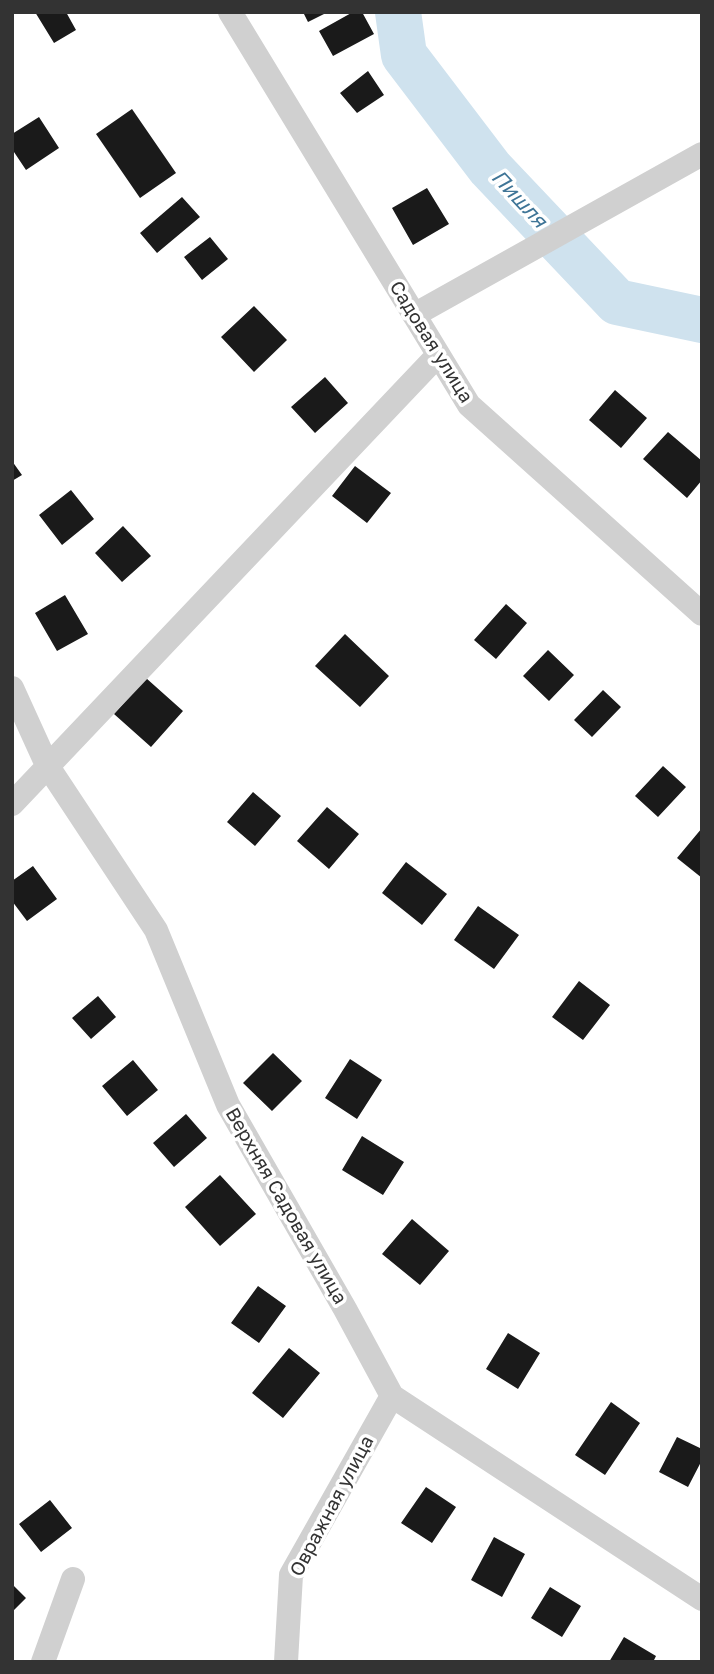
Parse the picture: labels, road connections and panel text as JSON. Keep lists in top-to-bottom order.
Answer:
{
  "streets": {
    "street": ["Садовая улица", "Верхняя Садовая улица", "Овражная улица"]
  },
  "crossings": [
    ["Верхняя Садовая улица", "Овражная улица"]
  ],
  "water": ["Пишля"]
}
